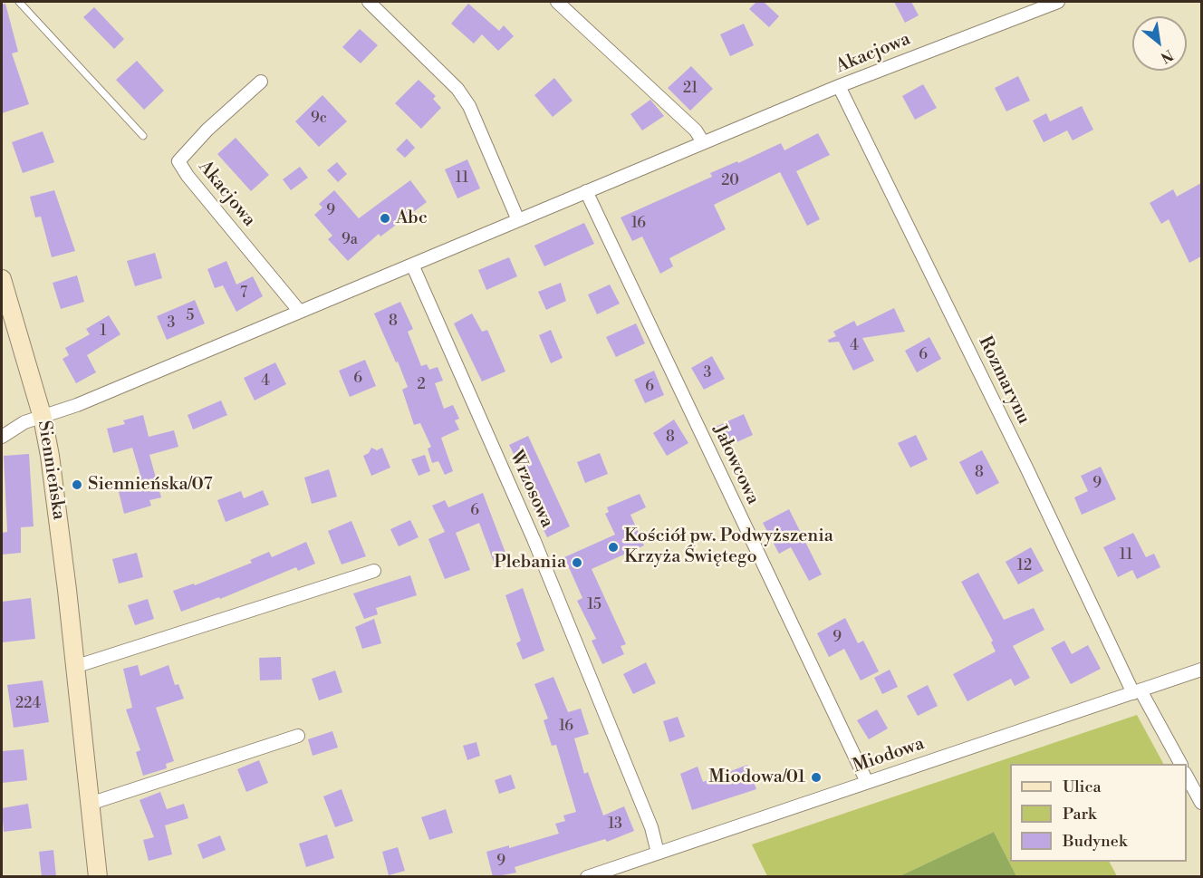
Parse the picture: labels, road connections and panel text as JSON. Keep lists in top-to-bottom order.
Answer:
{
  "streets": {
    "main road": ["Siennieńska"],
    "street": [
      "Akacjowa",
      "Rozmarynu",
      "Jałowcowa",
      "Wrzosowa",
      "Miodowa"
    ]
  },
  "crossings": [
    ["Akacjowa", "Rozmarynu"],
    ["Akacjowa", "Jałowcowa"],
    ["Akacjowa", "Siennieńska"],
    ["Akacjowa", "Wrzosowa"],
    ["Rozmarynu", "Miodowa"],
    ["Jałowcowa", "Miodowa"],
    ["Wrzosowa", "Miodowa"]
  ],
  "places": [
    "Abc",
    "Siennieńska/07",
    "Kościół pw. Podwyższenia Krzyża Świętego",
    "Plebania",
    "Miodowa/01"
  ],
  "house_numbers": [
    "21",
    "9c",
    "11",
    "20",
    "9",
    "16",
    "9a",
    "7",
    "5",
    "8",
    "3",
    "1",
    "4",
    "6",
    "3",
    "6",
    "4",
    "2",
    "6",
    "8",
    "8",
    "9",
    "6",
    "11",
    "12",
    "15",
    "9",
    "224",
    "16",
    "13",
    "9"
  ],
  "legend": ["Ulica", "Park", "Budynek"],
  "north": "bottom right"
}
